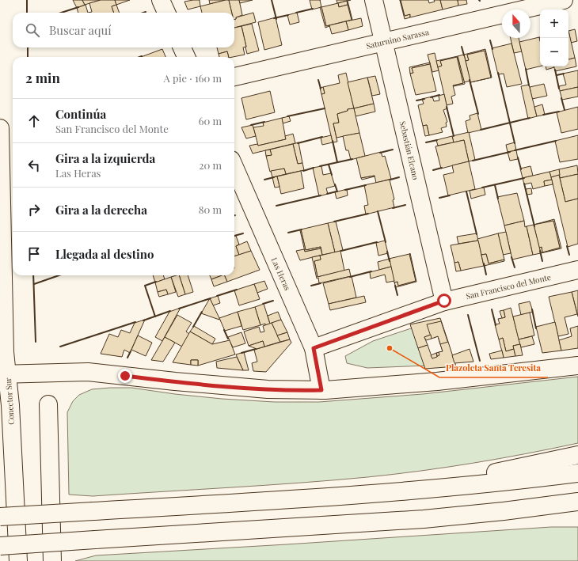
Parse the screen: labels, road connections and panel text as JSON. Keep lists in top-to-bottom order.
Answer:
{
  "streets": {
    "main road": [
      "Saturnino Sarassa",
      "Sebastián Elcano",
      "Las Heras",
      "San Francisco del Monte",
      "Conector Sur"
    ]
  },
  "crossings": [
    ["Saturnino Sarassa", "Sebastián Elcano"],
    ["Sebastián Elcano", "San Francisco del Monte"],
    ["Las Heras", "San Francisco del Monte"]
  ],
  "places": ["Plazoleta Santa Teresita"],
  "north": "top",
  "page": {
    "map_buttons": ["+", "−"],
    "search": "Buscar aquí",
    "heading": ["2 min", "A pie · 160 m"],
    "list": [
      ["Continúa", "San Francisco del Monte", "60 m"],
      ["Gira a la izquierda", "Las Heras", "20 m"],
      ["Gira a la derecha", "80 m"],
      "Llegada al destino"
    ]
  }
}
